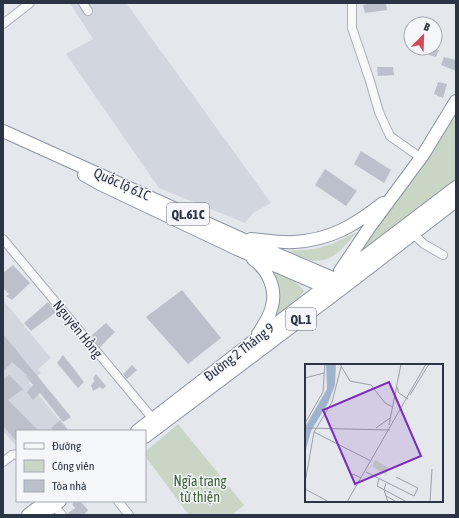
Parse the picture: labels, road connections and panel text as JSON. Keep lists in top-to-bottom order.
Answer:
{
  "streets": {
    "highway": [
      "Quốc lộ 61C",
      "QL.61C",
      "QL.1",
      "Đường 2 Tháng 9"
    ],
    "street": ["Nguyên Hồng"]
  },
  "crossings": [
    ["Quốc lộ 61C", "Đường 2 Tháng 9"],
    ["Nguyên Hồng", "Đường 2 Tháng 9"]
  ],
  "parks": ["Ngĩa trang từ thiện"],
  "legend": ["Đường", "Công viên", "Tòa nhà"],
  "north": "top right"
}
